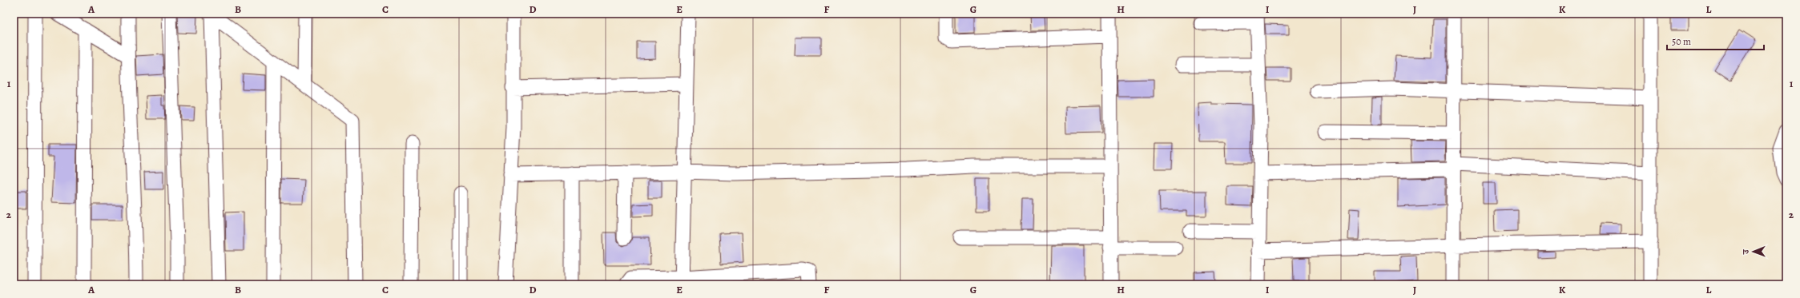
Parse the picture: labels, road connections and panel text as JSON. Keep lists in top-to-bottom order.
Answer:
{
  "scale_bar": "50 m",
  "north": "left",
  "grid": {
    "columns": [
      "A",
      "B",
      "C",
      "D",
      "E",
      "F",
      "G",
      "H",
      "I",
      "J",
      "K",
      "L"
    ],
    "rows": ["1", "2"]
  }
}
